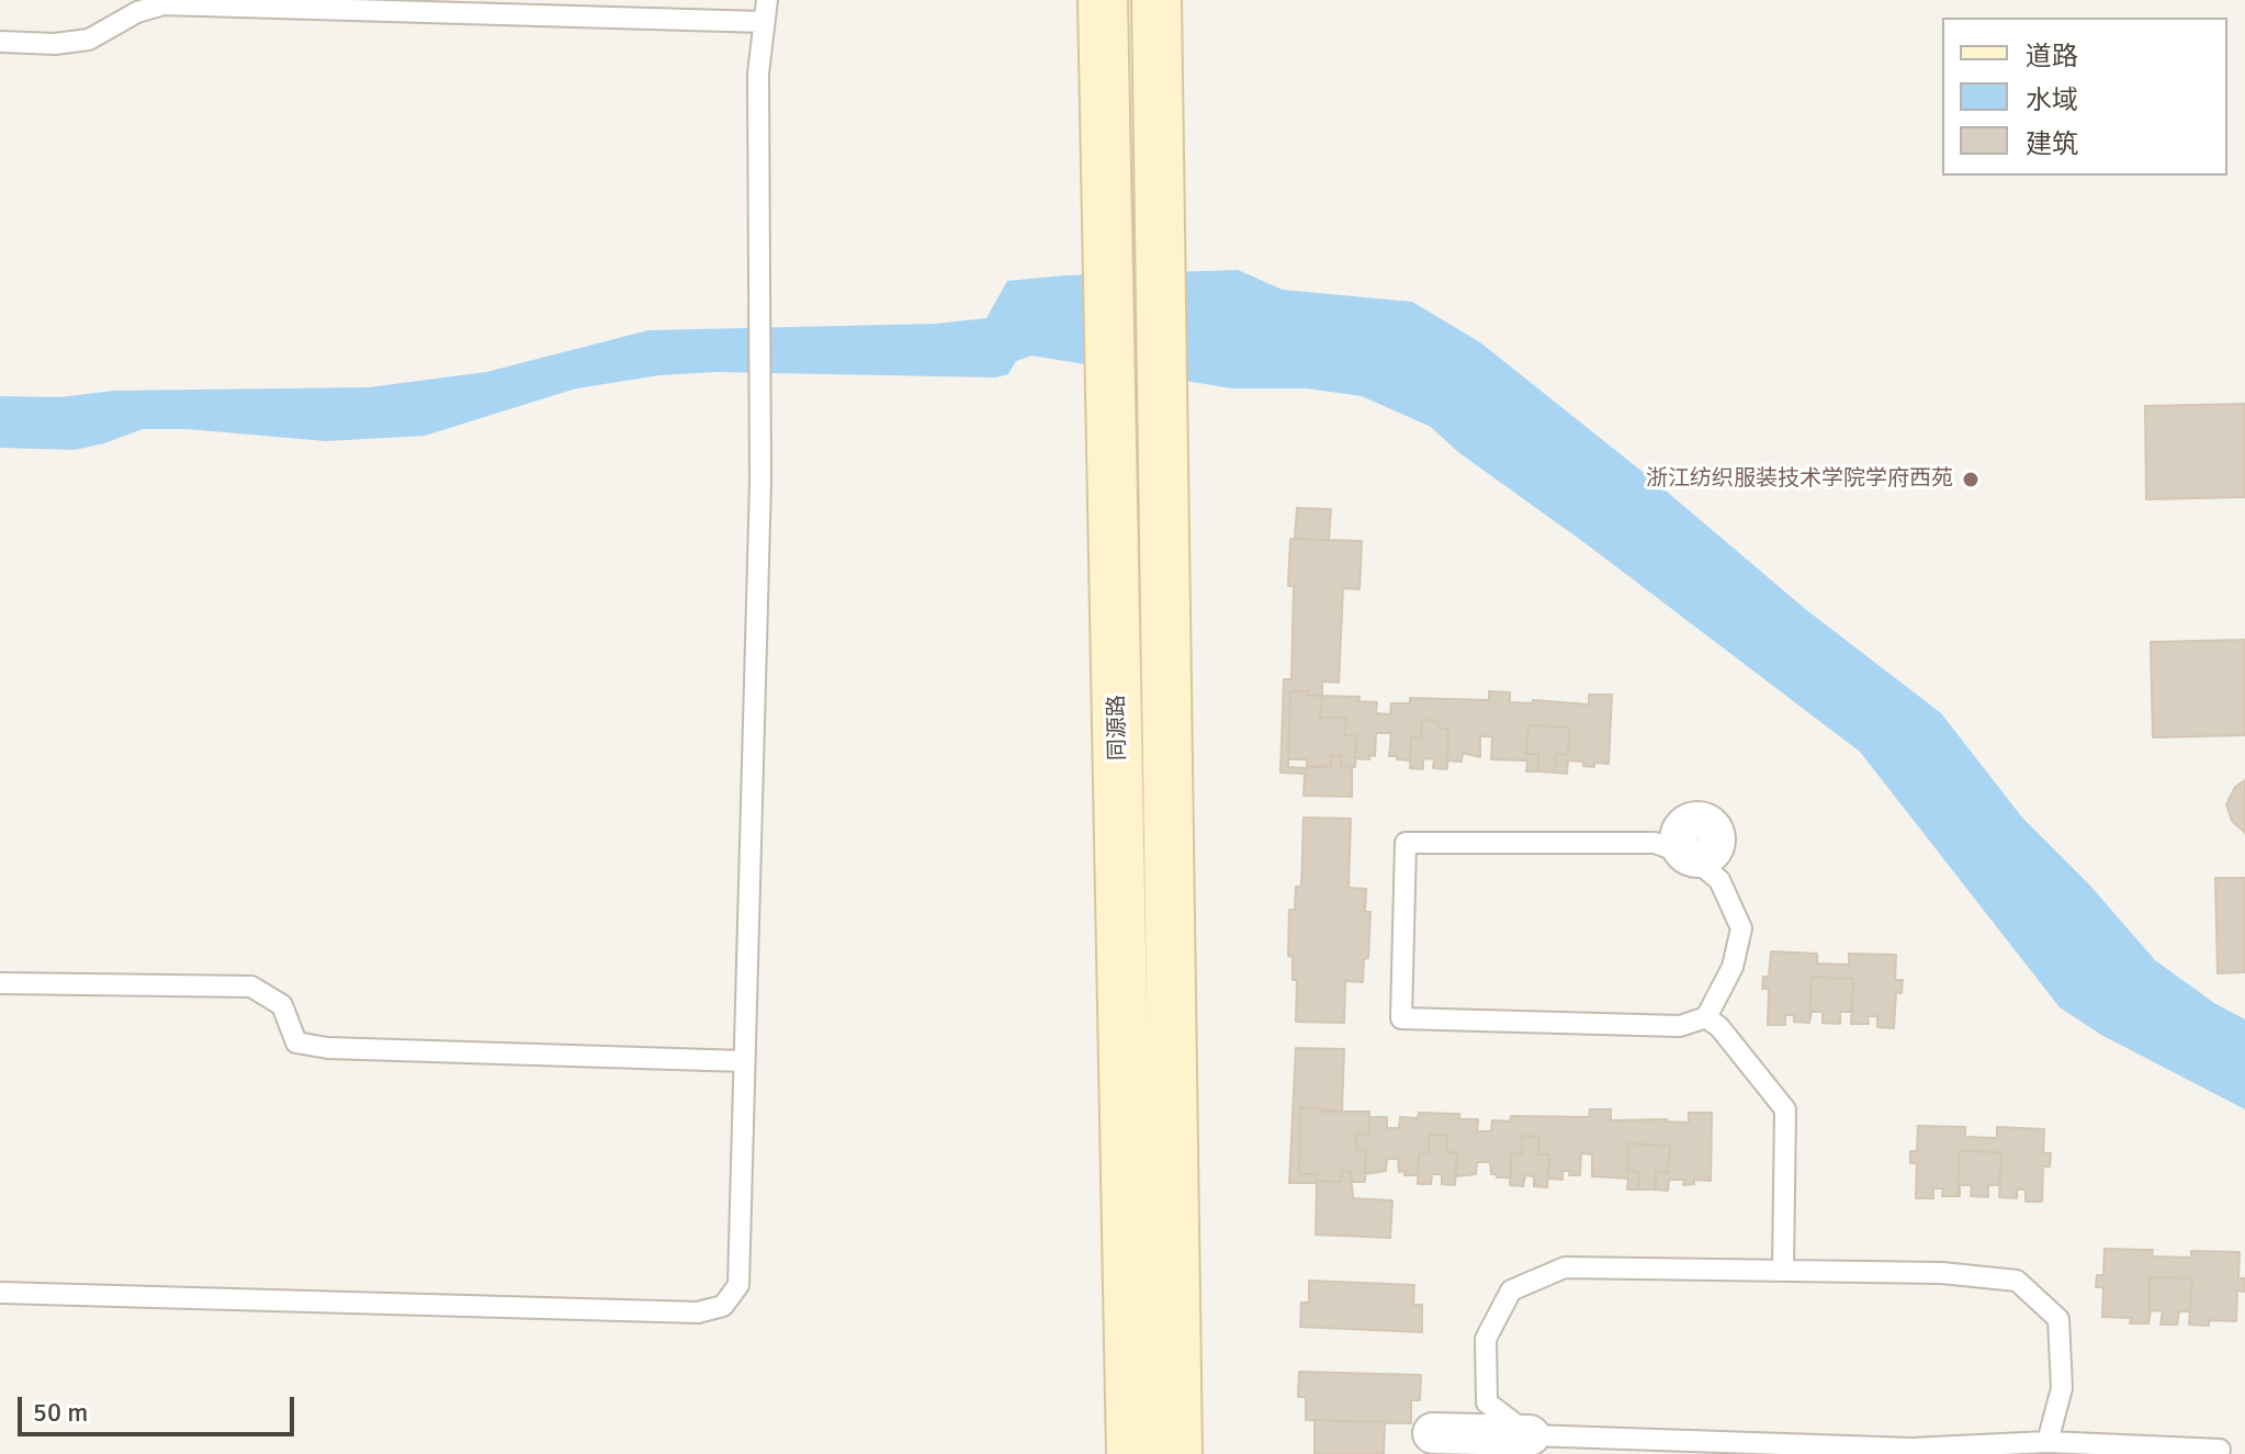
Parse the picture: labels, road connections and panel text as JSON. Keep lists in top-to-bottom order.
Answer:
{
  "streets": {
    "street": ["同源路"]
  },
  "places": ["浙江纺织服装技术学院学府西苑"],
  "legend": ["道路", "水域", "建筑"],
  "scale_bar": "50 m"
}
